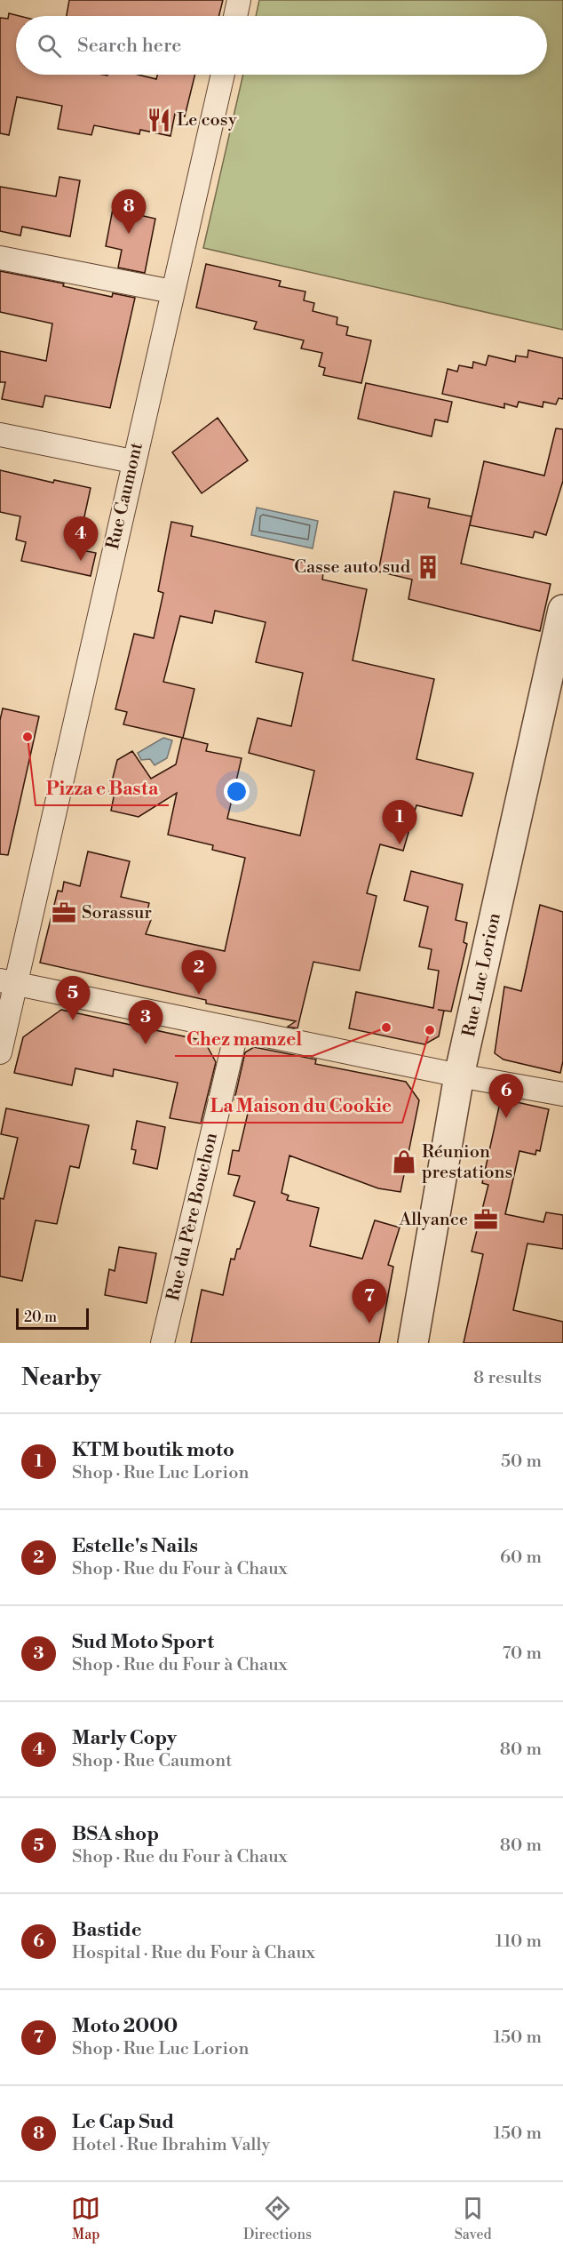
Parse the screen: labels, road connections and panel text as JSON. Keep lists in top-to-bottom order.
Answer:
{
  "streets": {
    "street": ["Rue Caumont", "Rue Luc Lorion", "Rue du Père Bouchon"]
  },
  "places": {
    "restaurant": ["Le cosy"],
    "building": ["Casse auto sud"],
    "other": ["Pizza e Basta", "Chez mamzel", "La Maison du Cookie"],
    "office": ["Sorassur", "Allyance"],
    "shop": ["Réunion prestations"]
  },
  "scale_bar": "20 m",
  "page": {
    "search": "Search here",
    "pins": [
      "8",
      "4",
      "1",
      "2",
      "5",
      "3",
      "6",
      "7"
    ],
    "scale": "20 m",
    "heading": ["Nearby", "8 results"],
    "list": [
      {
        "mark": "1",
        "name": "KTM boutik moto",
        "note": "Shop · Rue Luc Lorion",
        "value": "50 m"
      },
      {
        "mark": "2",
        "name": "Estelle's Nails",
        "note": "Shop · Rue du Four à Chaux",
        "value": "60 m"
      },
      {
        "mark": "3",
        "name": "Sud Moto Sport",
        "note": "Shop · Rue du Four à Chaux",
        "value": "70 m"
      },
      {
        "mark": "4",
        "name": "Marly Copy",
        "note": "Shop · Rue Caumont",
        "value": "80 m"
      },
      {
        "mark": "5",
        "name": "BSA shop",
        "note": "Shop · Rue du Four à Chaux",
        "value": "80 m"
      },
      {
        "mark": "6",
        "name": "Bastide",
        "note": "Hospital · Rue du Four à Chaux",
        "value": "110 m"
      },
      {
        "mark": "7",
        "name": "Moto 2000",
        "note": "Shop · Rue Luc Lorion",
        "value": "150 m"
      },
      {
        "mark": "8",
        "name": "Le Cap Sud",
        "note": "Hotel · Rue Ibrahim Vally",
        "value": "150 m"
      }
    ],
    "nav": ["Map", "Directions", "Saved"]
  }
}
